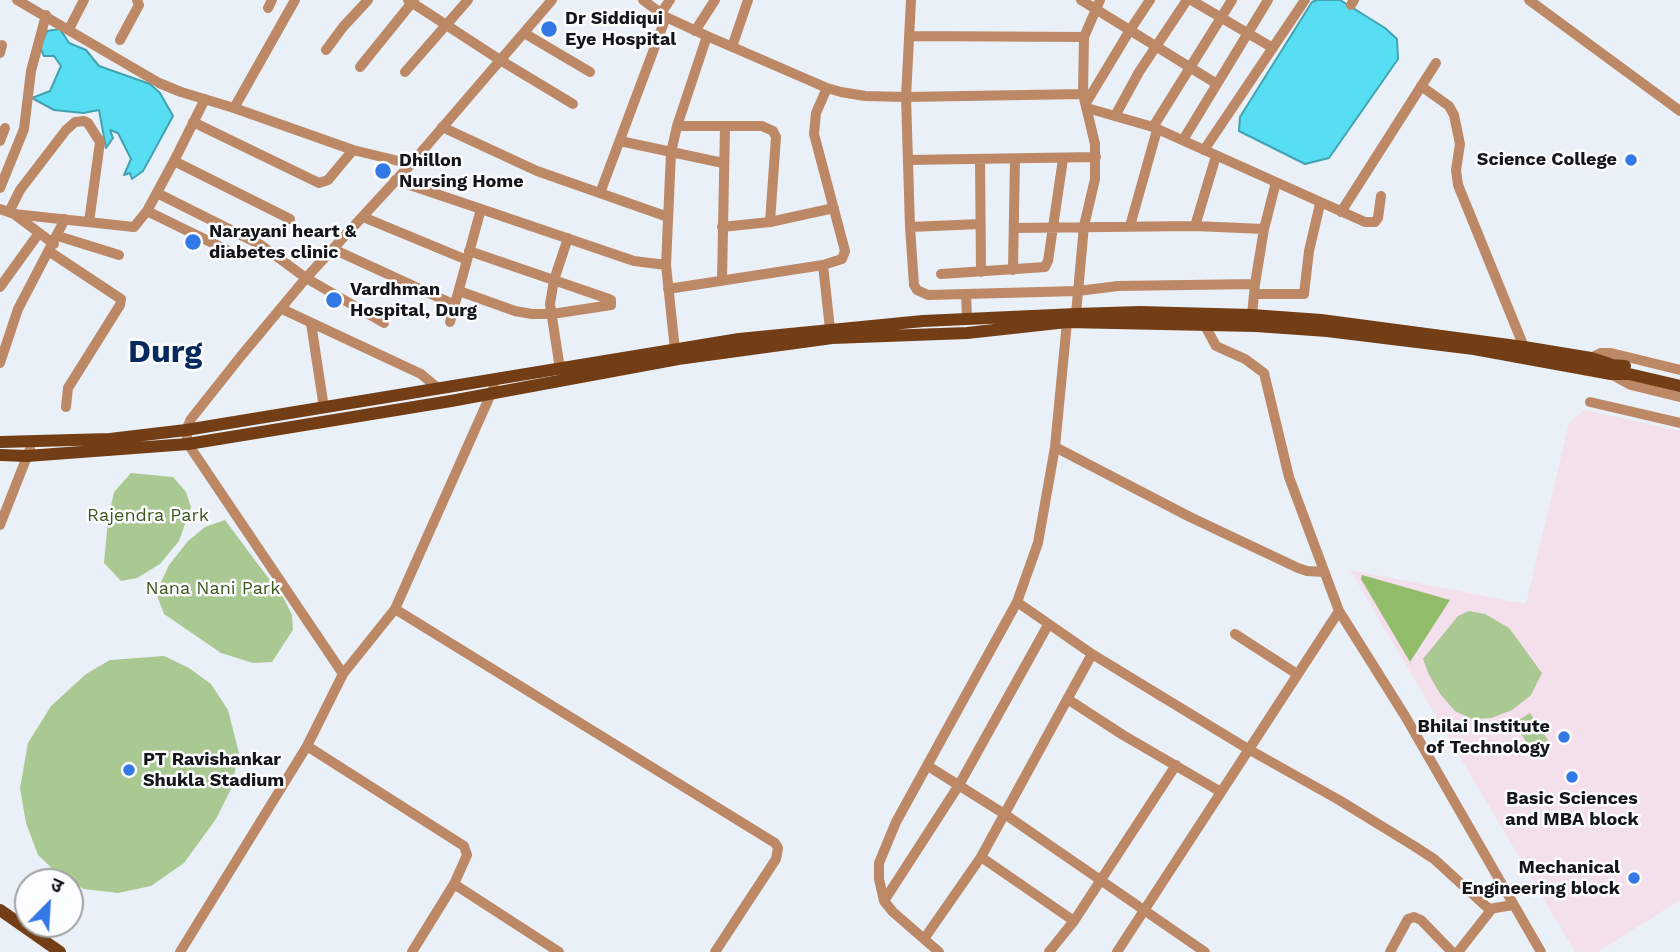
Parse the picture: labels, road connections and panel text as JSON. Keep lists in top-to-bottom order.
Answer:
{
  "districts": ["Durg"],
  "parks": ["Rajendra Park", "Nana Nani Park"],
  "places": [
    "Dr Siddiqui Eye Hospital",
    "Science College",
    "Dhillon Nursing Home",
    "Narayani heart & diabetes clinic",
    "Vardhman Hospital, Durg",
    "Bhilai Institute of Technology",
    "PT Ravishankar Shukla Stadium",
    "Basic Sciences and MBA block",
    "Mechanical Engineering block"
  ],
  "north": "top right"
}
